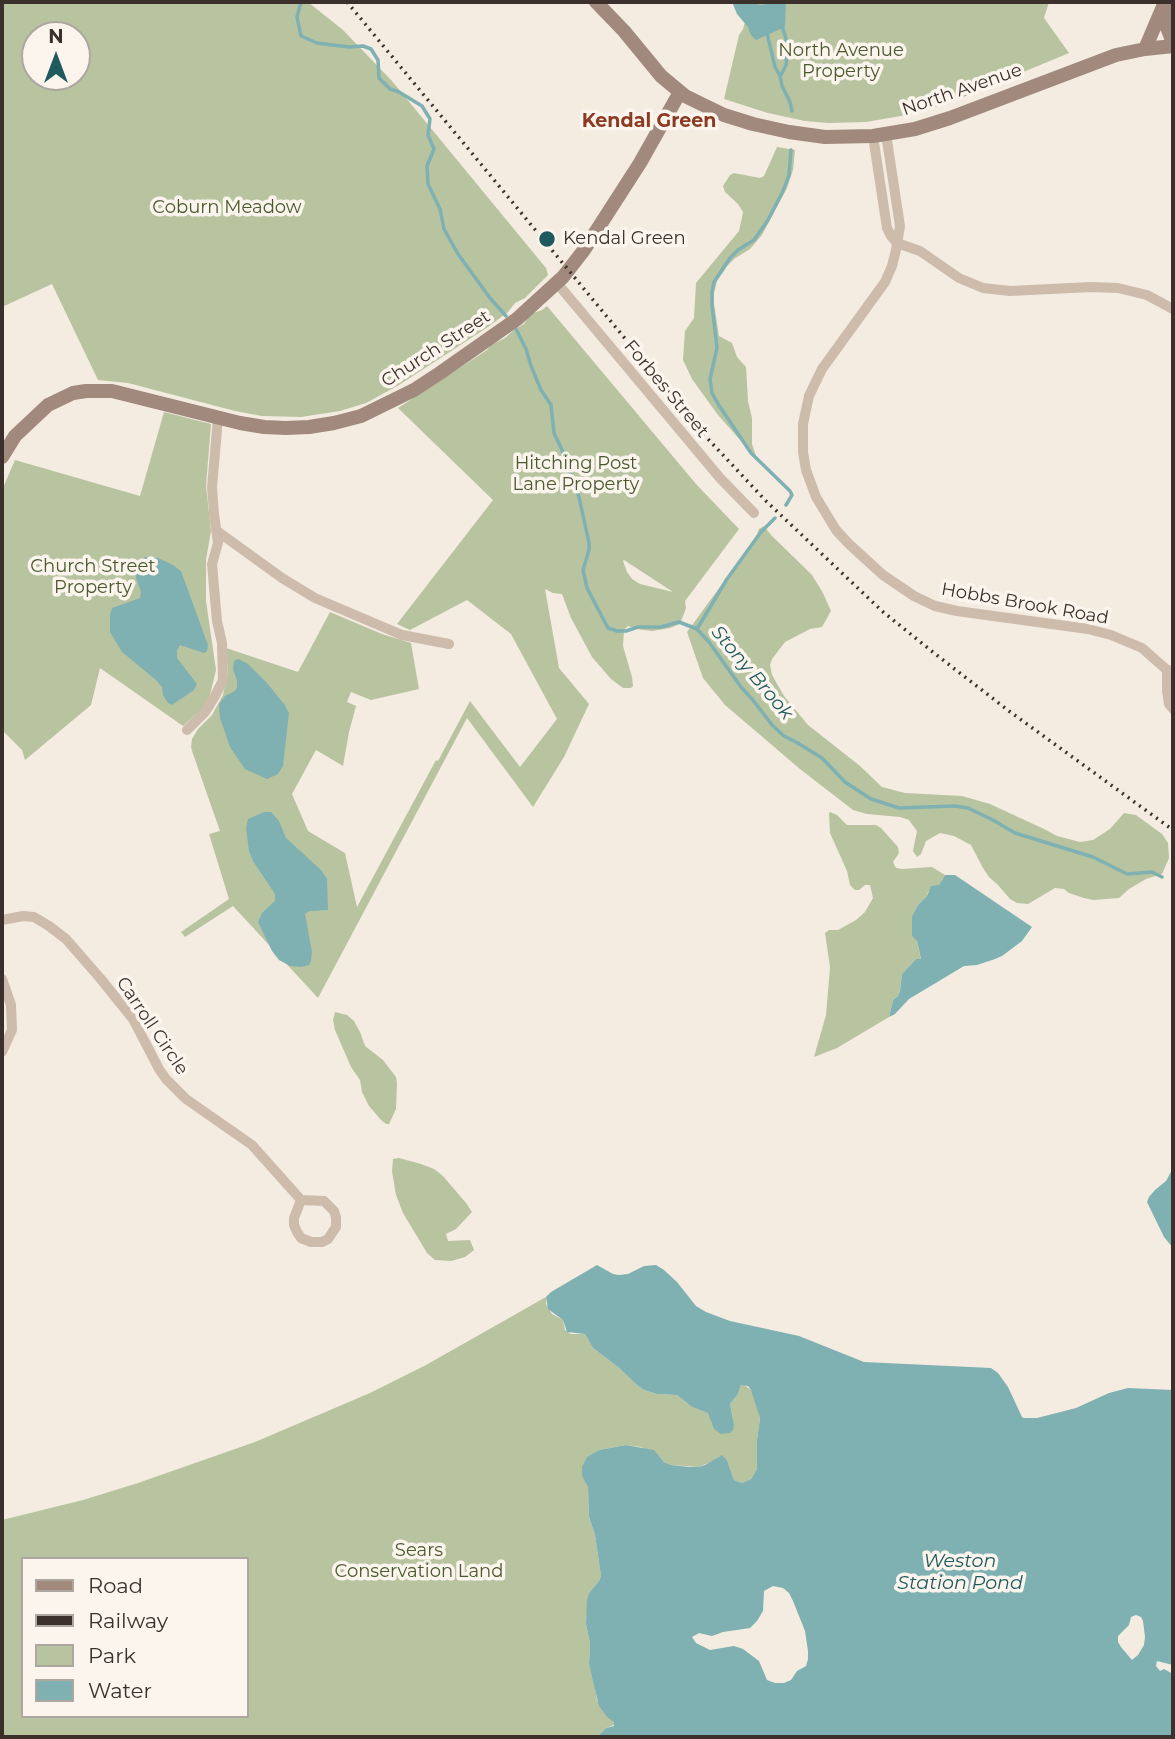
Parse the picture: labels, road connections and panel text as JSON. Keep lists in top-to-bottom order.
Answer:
{
  "streets": {
    "street": [
      "North Avenue",
      "Church Street",
      "Forbes Street",
      "Hobbs Brook Road",
      "Carroll Circle"
    ]
  },
  "crossings": [
    ["North Avenue", "Church Street"],
    ["Church Street", "Forbes Street"]
  ],
  "districts": ["Kendal Green"],
  "water": ["Stony Brook", "Weston Station Pond"],
  "parks": [
    "North Avenue Property",
    "Coburn Meadow",
    "Hitching Post Lane Property",
    "Church Street Property",
    "Sears Conservation Land"
  ],
  "places": ["Kendal Green"],
  "legend": [
    "Road",
    "Railway",
    "Park",
    "Water"
  ],
  "north": "top"
}
